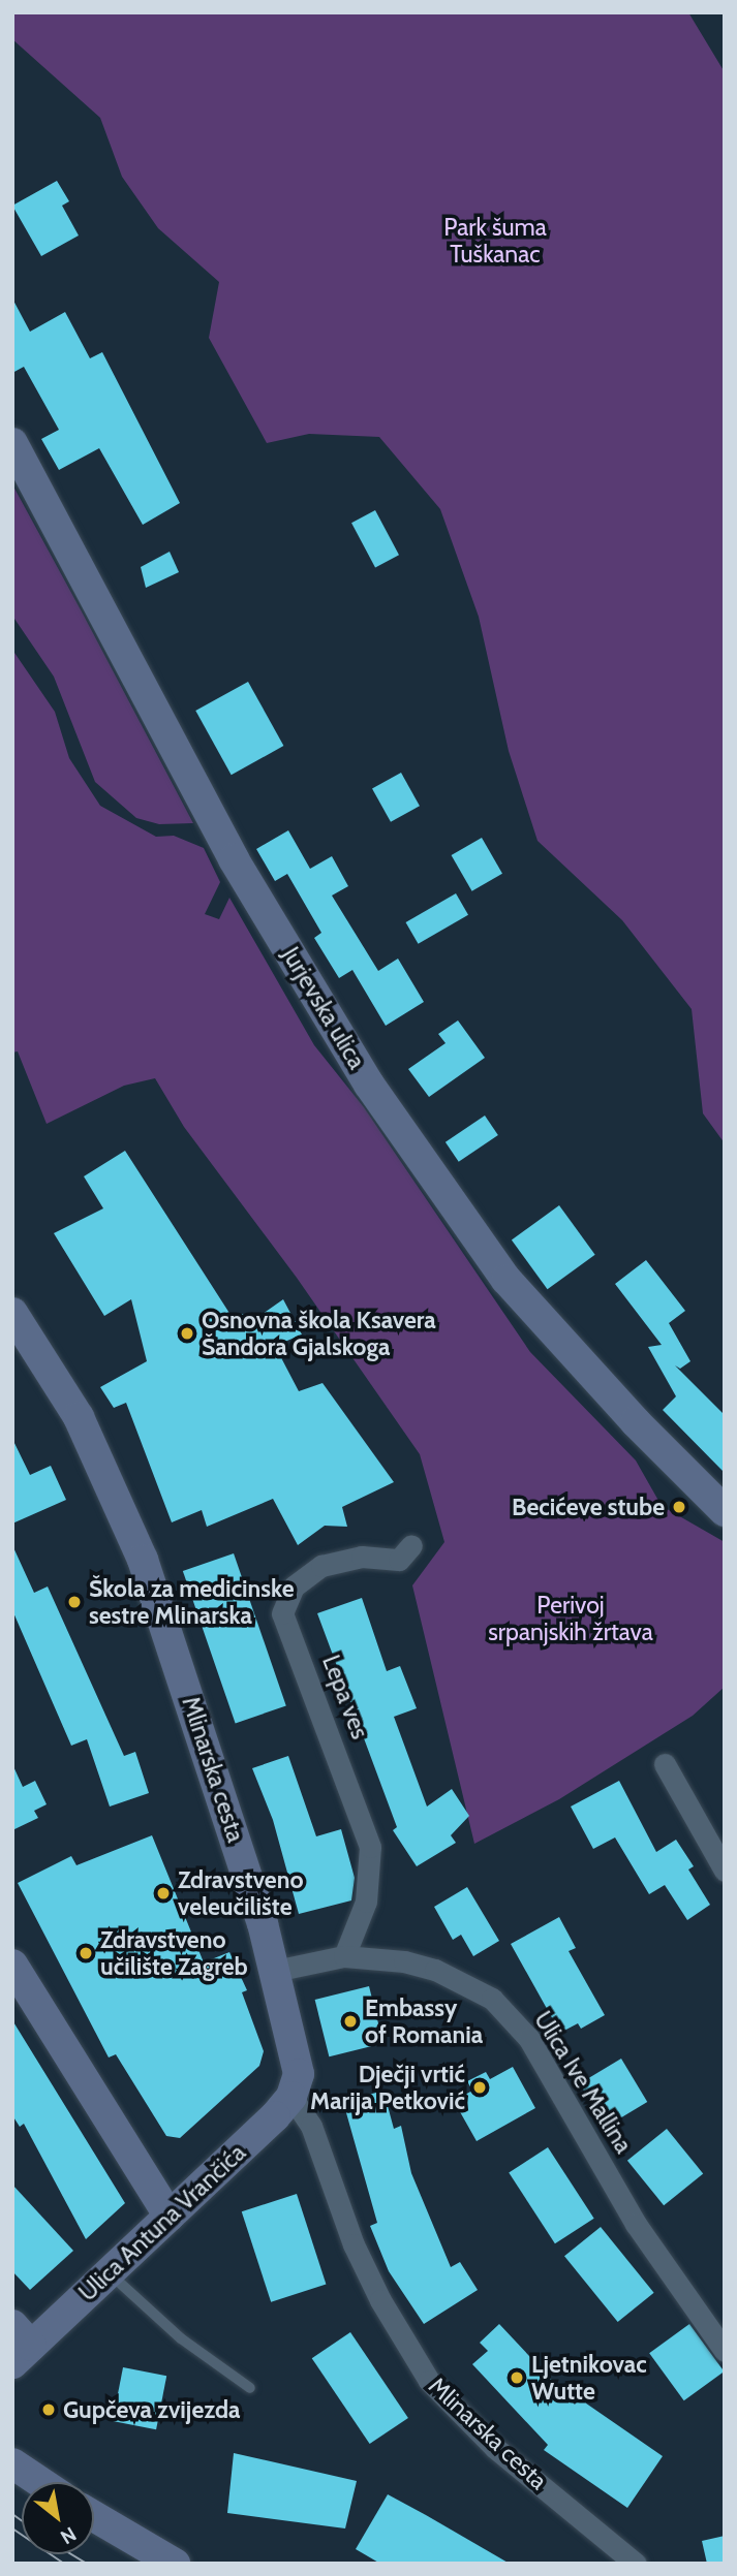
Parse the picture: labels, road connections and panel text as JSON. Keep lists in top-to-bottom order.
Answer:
{
  "streets": {
    "street": [
      "Jurjevska ulica",
      "Lepa ves",
      "Mlinarska cesta",
      "Ulica Ive Mallina",
      "Ulica Antuna Vrančića"
    ]
  },
  "crossings": [
    ["Lepa ves", "Ulica Ive Mallina"],
    ["Mlinarska cesta", "Ulica Ive Mallina"],
    ["Mlinarska cesta", "Ulica Antuna Vrančića"]
  ],
  "parks": ["Park šuma Tuškanac", "Perivoj srpanjskih žrtava"],
  "places": [
    "Osnovna škola Ksavera Šandora Gjalskoga",
    "Becićeve stube",
    "Škola za medicinske sestre Mlinarska",
    "Zdravstveno veleučilište",
    "Zdravstveno učilište Zagreb",
    "Embassy of Romania",
    "Dječji vrtić Marija Petković",
    "Ljetnikovac Wutte",
    "Gupčeva zvijezda"
  ],
  "north": "bottom right"
}
